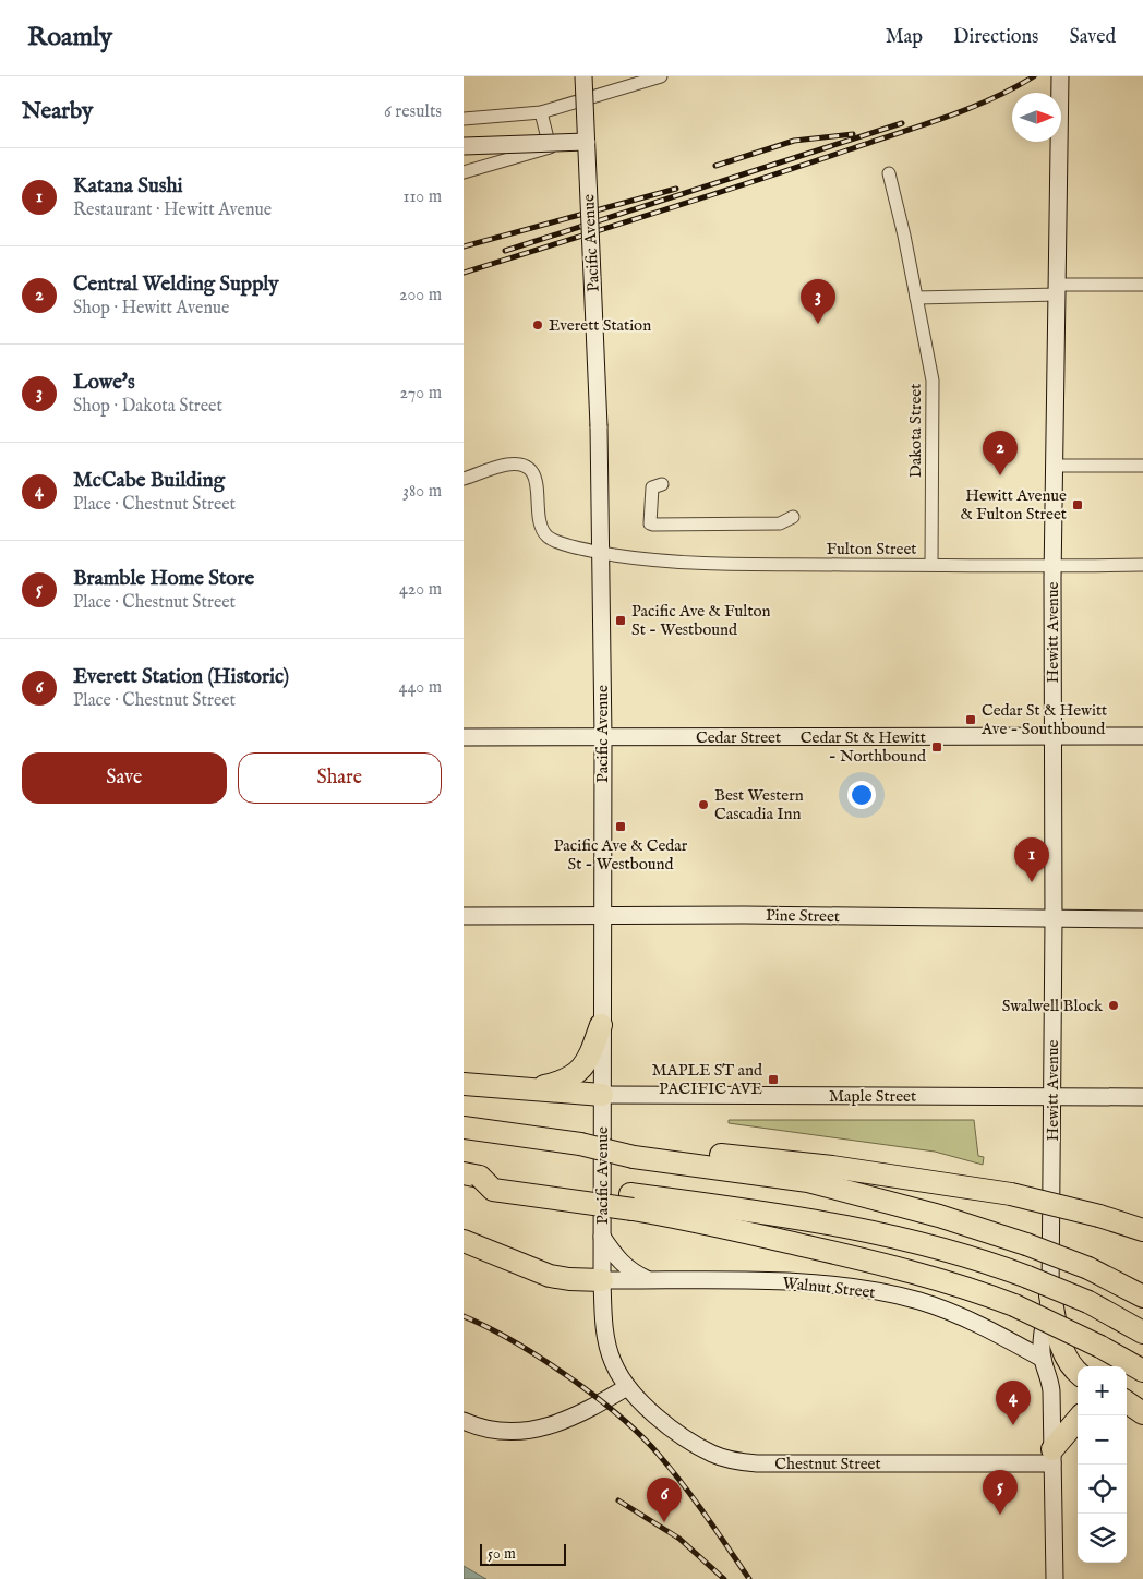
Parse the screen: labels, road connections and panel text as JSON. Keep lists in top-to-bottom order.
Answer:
{
  "streets": {
    "street": [
      "Pacific Avenue",
      "Dakota Street",
      "Fulton Street",
      "Hewitt Avenue",
      "Cedar Street",
      "Pine Street",
      "Maple Street",
      "Walnut Street",
      "Chestnut Street"
    ]
  },
  "crossings": [
    ["Pacific Avenue", "Fulton Street"],
    ["Pacific Avenue", "Cedar Street"],
    ["Pacific Avenue", "Pine Street"],
    ["Pacific Avenue", "Maple Street"],
    ["Pacific Avenue", "Walnut Street"],
    ["Pacific Avenue", "Chestnut Street"],
    ["Dakota Street", "Fulton Street"],
    ["Fulton Street", "Hewitt Avenue"],
    ["Hewitt Avenue", "Cedar Street"],
    ["Hewitt Avenue", "Pine Street"],
    ["Hewitt Avenue", "Maple Street"],
    ["Hewitt Avenue", "Walnut Street"],
    ["Hewitt Avenue", "Chestnut Street"]
  ],
  "places": {
    "other": ["Everett Station", "Best Western Cascadia Inn", "Swalwell Block"],
    "transit": [
      "Hewitt Avenue & Fulton Street",
      "Pacific Ave & Fulton St - Westbound",
      "Cedar St & Hewitt Ave - Southbound",
      "Cedar St & Hewitt - Northbound",
      "Pacific Ave & Cedar St - Westbound",
      "MAPLE ST and PACIFIC AVE"
    ]
  },
  "scale_bar": "50 m",
  "north": "right",
  "page": {
    "header": "Roamly",
    "nav": ["Map", "Directions", "Saved"],
    "heading": ["Nearby", "6 results"],
    "list": [
      {
        "mark": "1",
        "name": "Katana Sushi",
        "note": "Restaurant · Hewitt Avenue",
        "value": "110 m"
      },
      {
        "mark": "2",
        "name": "Central Welding Supply",
        "note": "Shop · Hewitt Avenue",
        "value": "200 m"
      },
      {
        "mark": "3",
        "name": "Lowe's",
        "note": "Shop · Dakota Street",
        "value": "270 m"
      },
      {
        "mark": "4",
        "name": "McCabe Building",
        "note": "Place · Chestnut Street",
        "value": "380 m"
      },
      {
        "mark": "5",
        "name": "Bramble Home Store",
        "note": "Place · Chestnut Street",
        "value": "420 m"
      },
      {
        "mark": "6",
        "name": "Everett Station (Historic)",
        "note": "Place · Chestnut Street",
        "value": "440 m"
      }
    ],
    "pins": [
      "3",
      "2",
      "1",
      "4",
      "5",
      "6"
    ],
    "buttons": ["Save", "Share"],
    "map_buttons": ["+", "−"],
    "scale": "50 m"
  }
}
